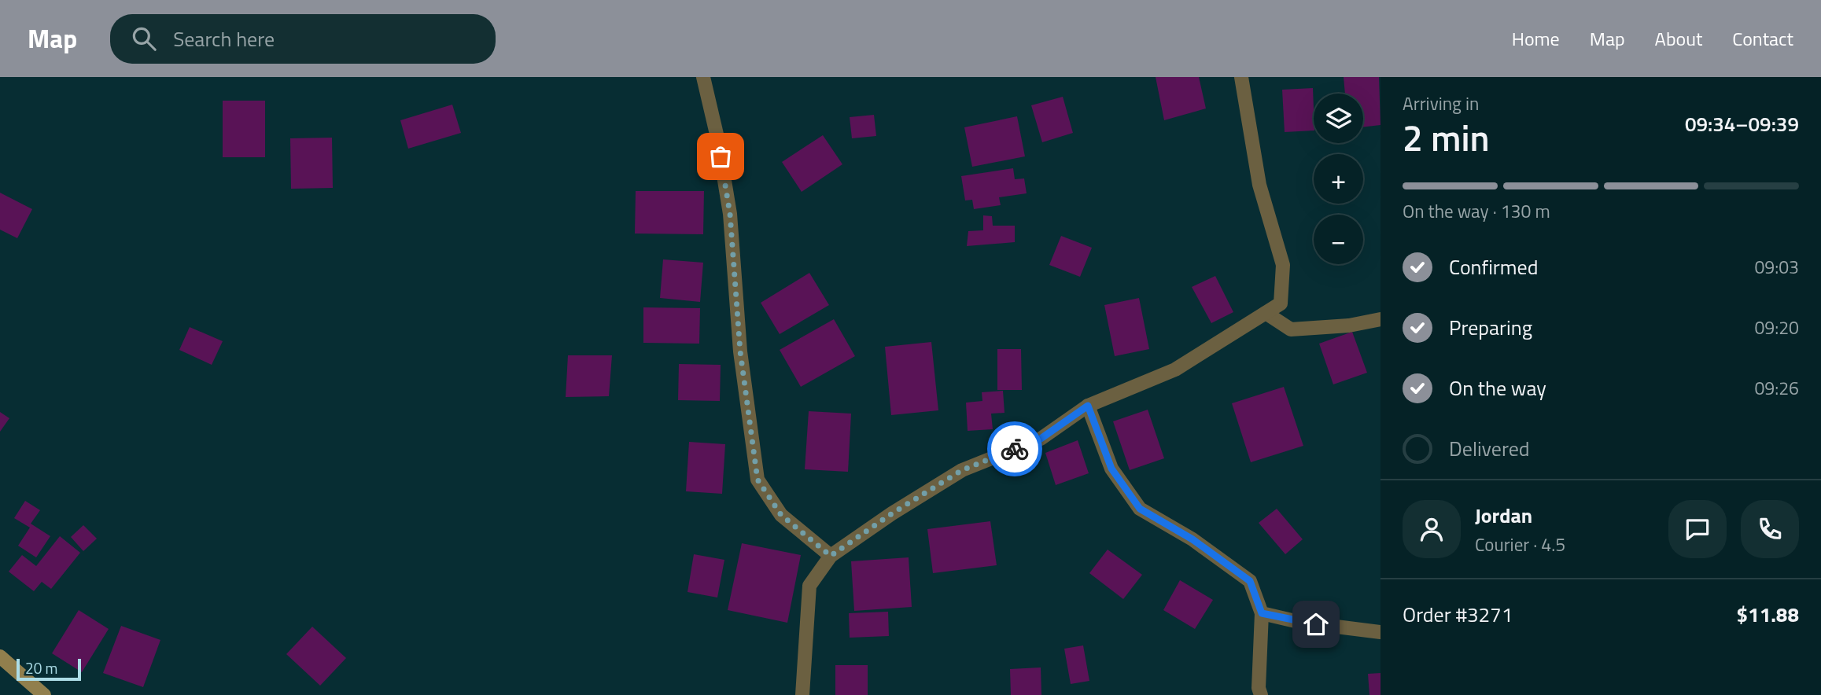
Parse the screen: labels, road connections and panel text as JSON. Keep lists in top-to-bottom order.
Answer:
{
  "scale_bar": "20 m",
  "page": {
    "header": "Map",
    "search": "Search here",
    "nav": [
      "Home",
      "Map",
      "About",
      "Contact"
    ],
    "heading": ["2 min", "Arriving in", "09:34–09:39"],
    "panel": [
      "Jordan",
      "Courier · 4.5",
      "Order #3271",
      "$11.88"
    ],
    "map_buttons": ["+", "−"],
    "bar": "On the way · 130 m",
    "list": [
      ["Confirmed", "09:03"],
      ["Preparing", "09:20"],
      ["On the way", "09:26"],
      "Delivered"
    ],
    "scale": "20 m"
  }
}
